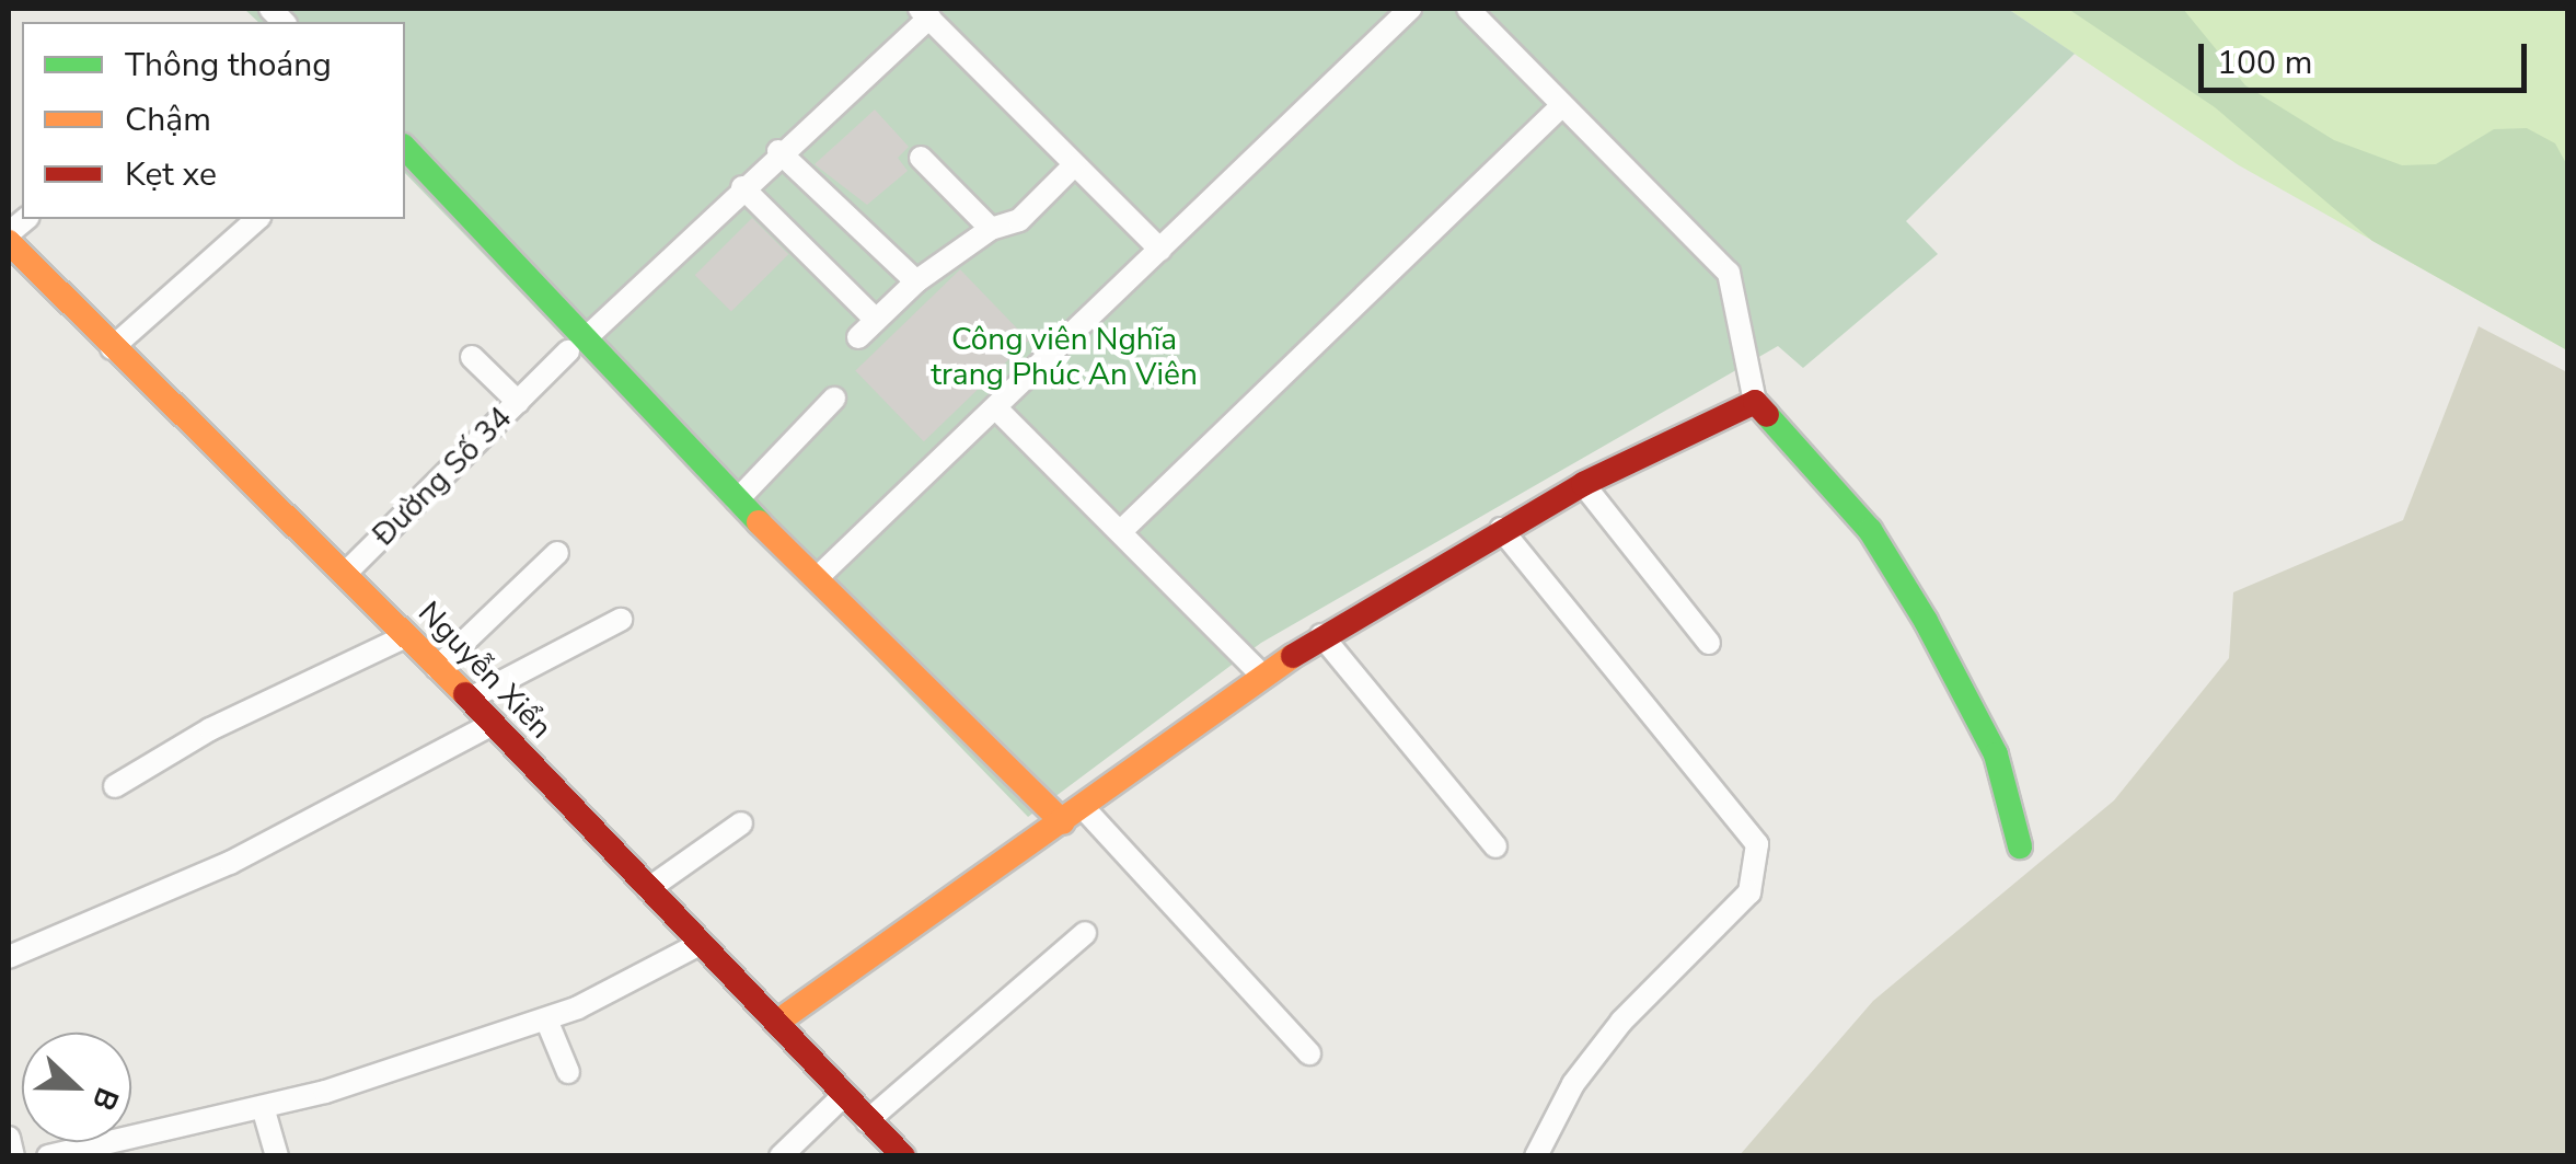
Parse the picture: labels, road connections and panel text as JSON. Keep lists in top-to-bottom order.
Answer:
{
  "streets": {
    "street": ["Đường Số 34", "Nguyễn Xiển"]
  },
  "crossings": [
    ["Đường Số 34", "Nguyễn Xiển"]
  ],
  "parks": ["Công viên Nghĩa trang Phúc An Viên"],
  "legend": ["Thông thoáng", "Chậm", "Kẹt xe"],
  "scale_bar": "100 m",
  "north": "right"
}
